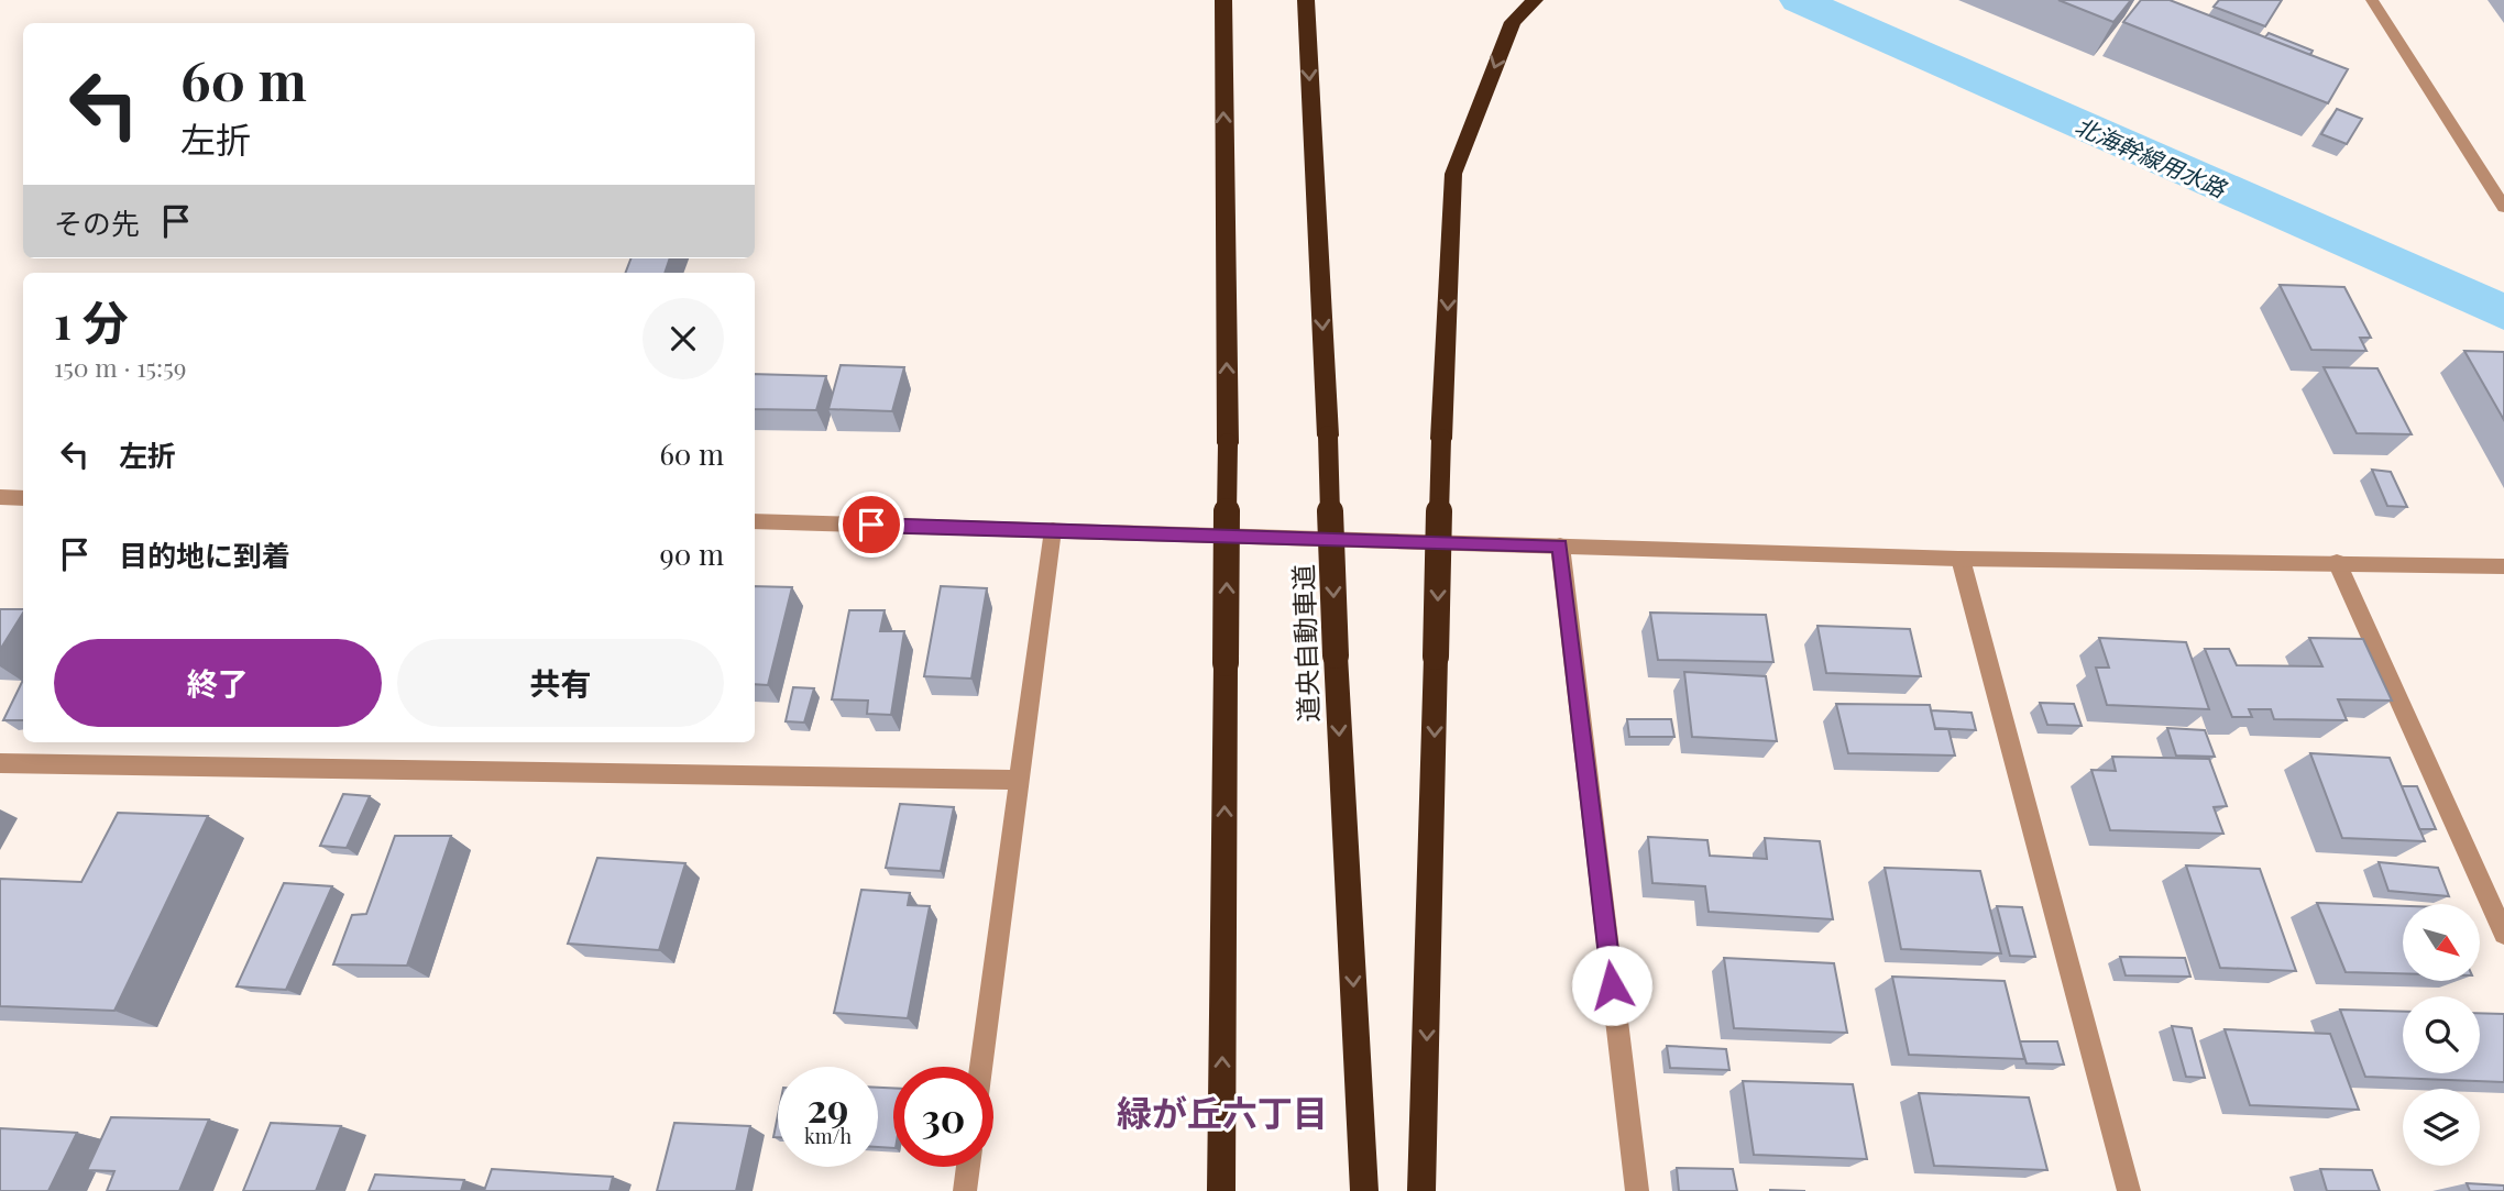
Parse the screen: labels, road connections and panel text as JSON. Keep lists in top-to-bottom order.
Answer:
{
  "streets": {
    "highway": ["道央自動車道"]
  },
  "districts": ["緑が丘六丁目"],
  "water": ["北海幹線用水路"],
  "north": "bottom right",
  "page": {
    "turn": ["60 m", "左折"],
    "then": "その先",
    "heading": ["1 分", "150 m · 15:59"],
    "list": [
      {
        "name": "左折",
        "value": "60 m"
      },
      {
        "name": "目的地に到着",
        "value": "90 m"
      }
    ],
    "buttons": ["終了", "共有"],
    "speed": "29 km/h",
    "limit": "30"
  }
}
